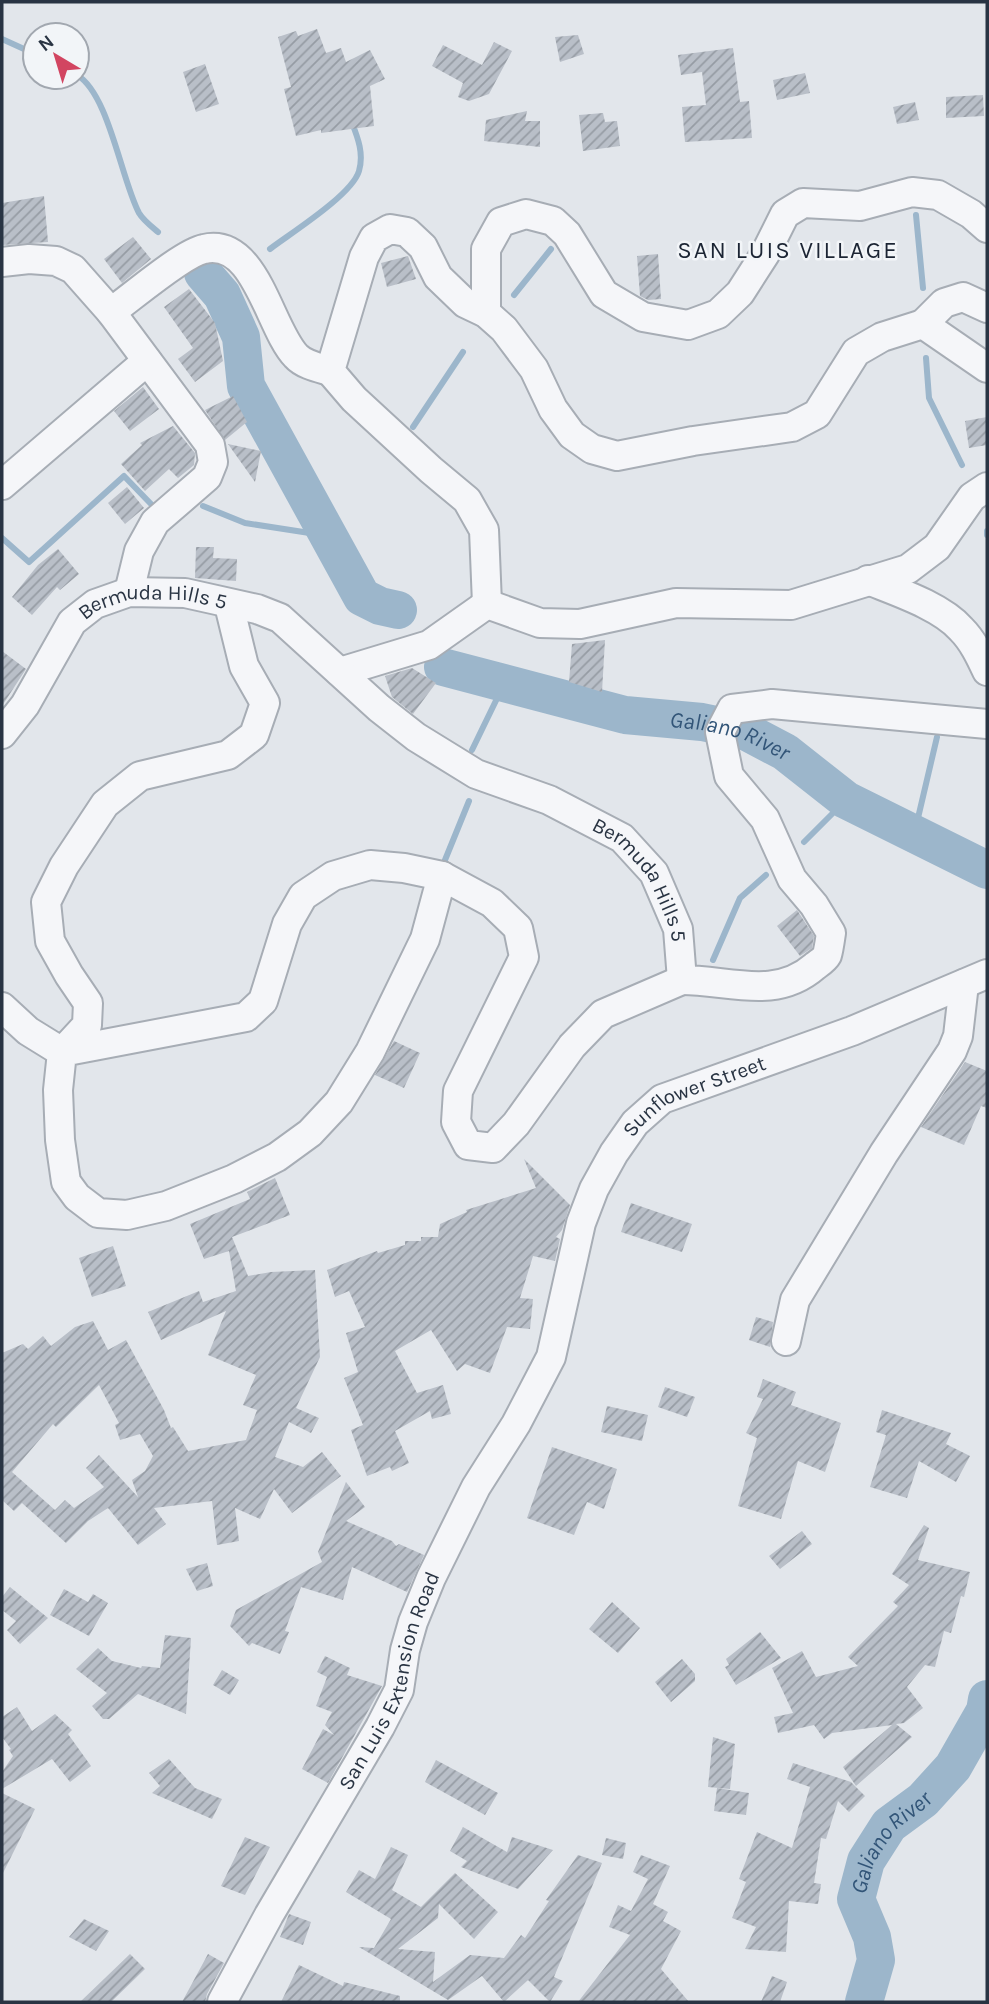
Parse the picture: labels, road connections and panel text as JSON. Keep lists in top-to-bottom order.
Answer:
{
  "streets": {
    "street": ["Bermuda Hills 5", "Sunflower Street", "San Luis Extension Road"]
  },
  "crossings": [
    ["Sunflower Street", "San Luis Extension Road"]
  ],
  "districts": ["SAN LUIS VILLAGE"],
  "water": ["Galiano River"],
  "north": "top left"
}
